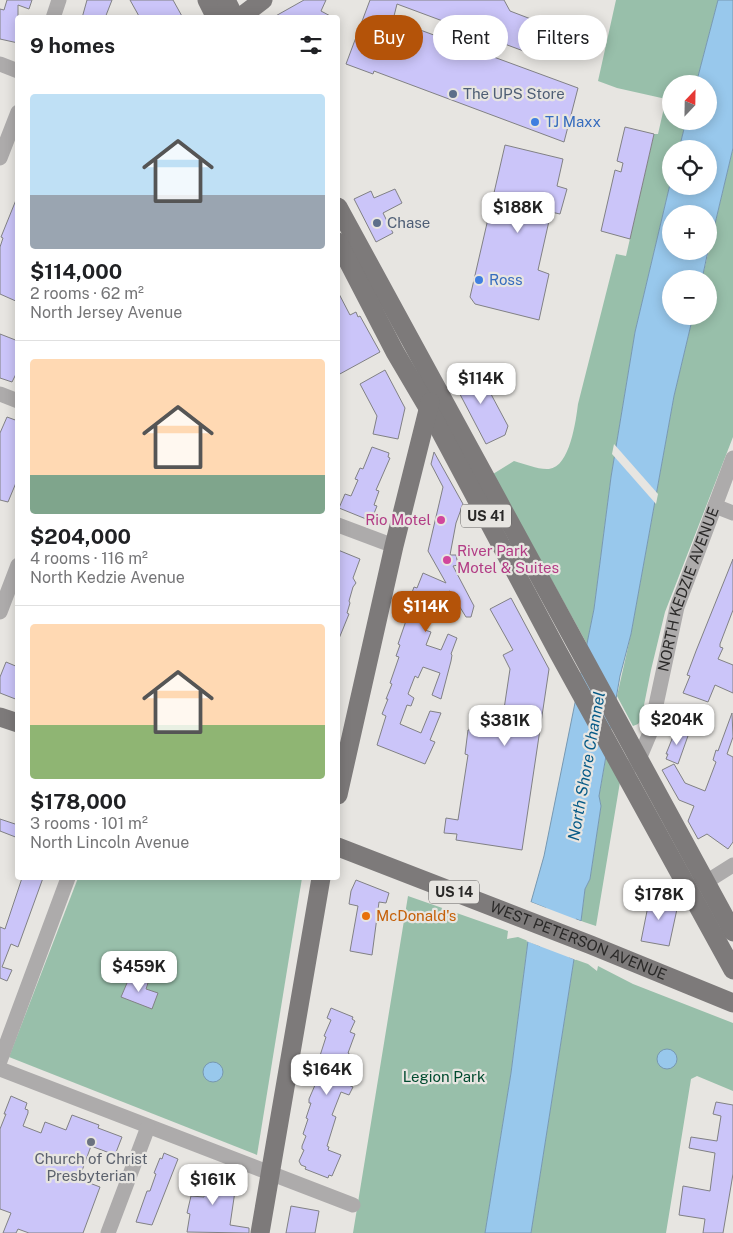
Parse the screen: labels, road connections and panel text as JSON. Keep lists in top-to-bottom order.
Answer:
{
  "streets": {
    "main road": ["US 41", "US 14", "WEST PETERSON AVENUE"],
    "street": ["NORTH KEDZIE AVENUE"]
  },
  "crossings": [
    ["US 41", "NORTH KEDZIE AVENUE"]
  ],
  "water": ["North Shore Channel"],
  "parks": ["Legion Park"],
  "places": [
    "The UPS Store",
    "TJ Maxx",
    "Chase",
    "Ross",
    "Rio Motel",
    "River Park Motel & Suites",
    "McDonald's",
    "Church of Christ Presbyterian"
  ],
  "north": "top",
  "page": {
    "chip": ["Buy", "Rent", "Filters"],
    "heading": "9 homes",
    "map_buttons": ["+", "−"],
    "list": [
      {
        "name": "$114,000",
        "note": "2 rooms · 62 m² · North Jersey Avenue"
      },
      {
        "name": "$204,000",
        "note": "4 rooms · 116 m² · North Kedzie Avenue"
      },
      {
        "name": "$178,000",
        "note": "3 rooms · 101 m² · North Lincoln Avenue"
      }
    ],
    "price": [
      "$188K",
      "$114K",
      "$114K",
      "$204K",
      "$381K",
      "$178K",
      "$459K",
      "$164K",
      "$161K"
    ]
  }
}
